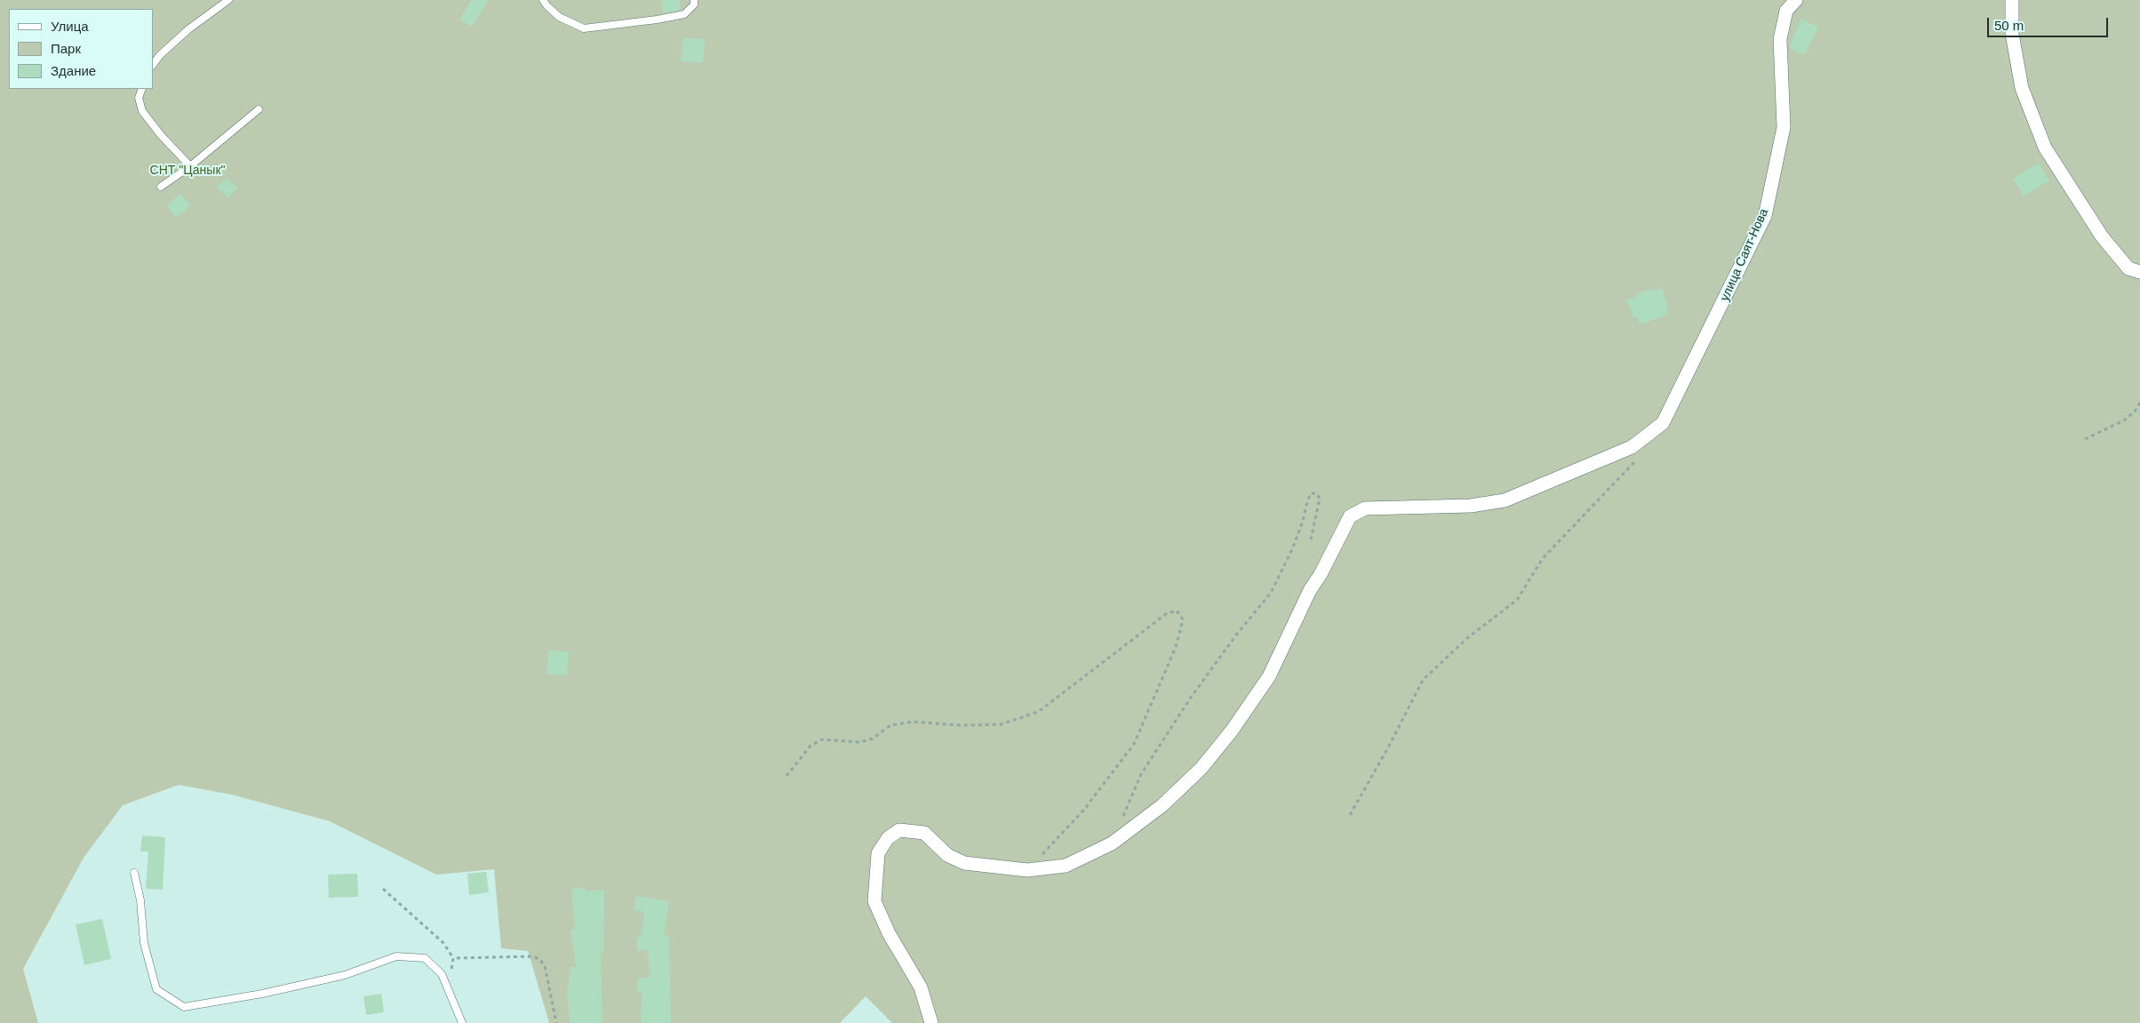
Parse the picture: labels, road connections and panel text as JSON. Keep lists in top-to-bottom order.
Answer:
{
  "streets": {
    "street": ["улица Саят-Нова"]
  },
  "parks": ["СНТ \"Цанык\""],
  "legend": ["Улица", "Парк", "Здание"],
  "scale_bar": "50 m"
}
